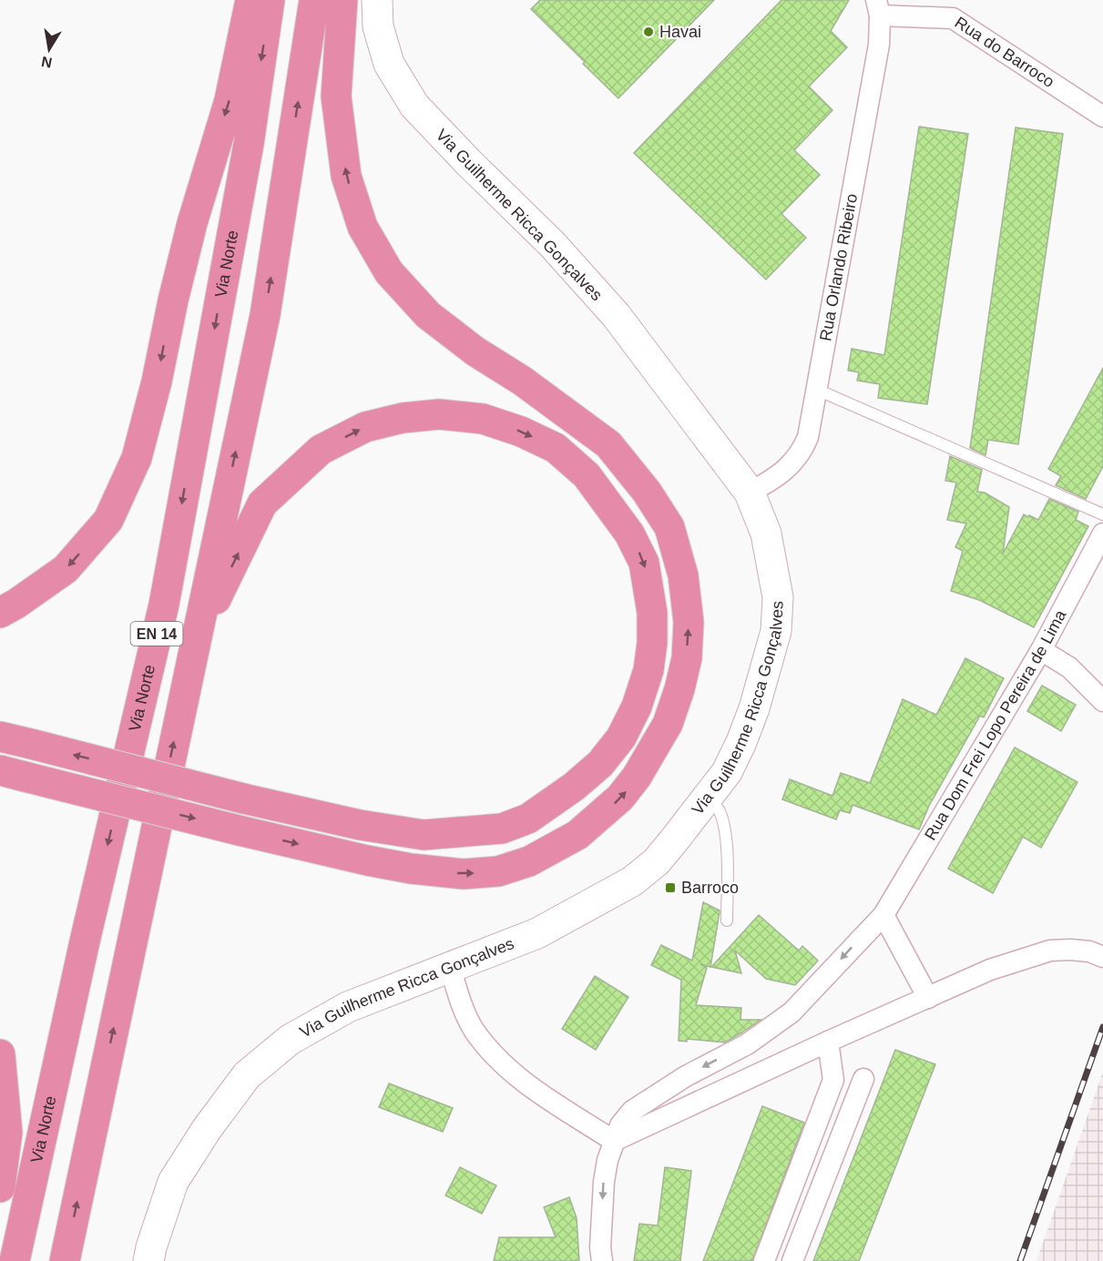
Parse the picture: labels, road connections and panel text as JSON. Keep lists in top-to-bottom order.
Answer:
{
  "streets": {
    "highway": ["Via Norte", "EN 14"],
    "street": [
      "Rua do Barroco",
      "Via Guilherme Ricca Gonçalves",
      "Rua Orlando Ribeiro",
      "Rua Dom Frei Lopo Pereira de Lima"
    ]
  },
  "crossings": [
    ["Rua do Barroco", "Rua Orlando Ribeiro"],
    ["Via Guilherme Ricca Gonçalves", "Rua Orlando Ribeiro"]
  ],
  "places": {
    "other": ["Havai"],
    "transit": ["Barroco"]
  },
  "north": "bottom"
}
